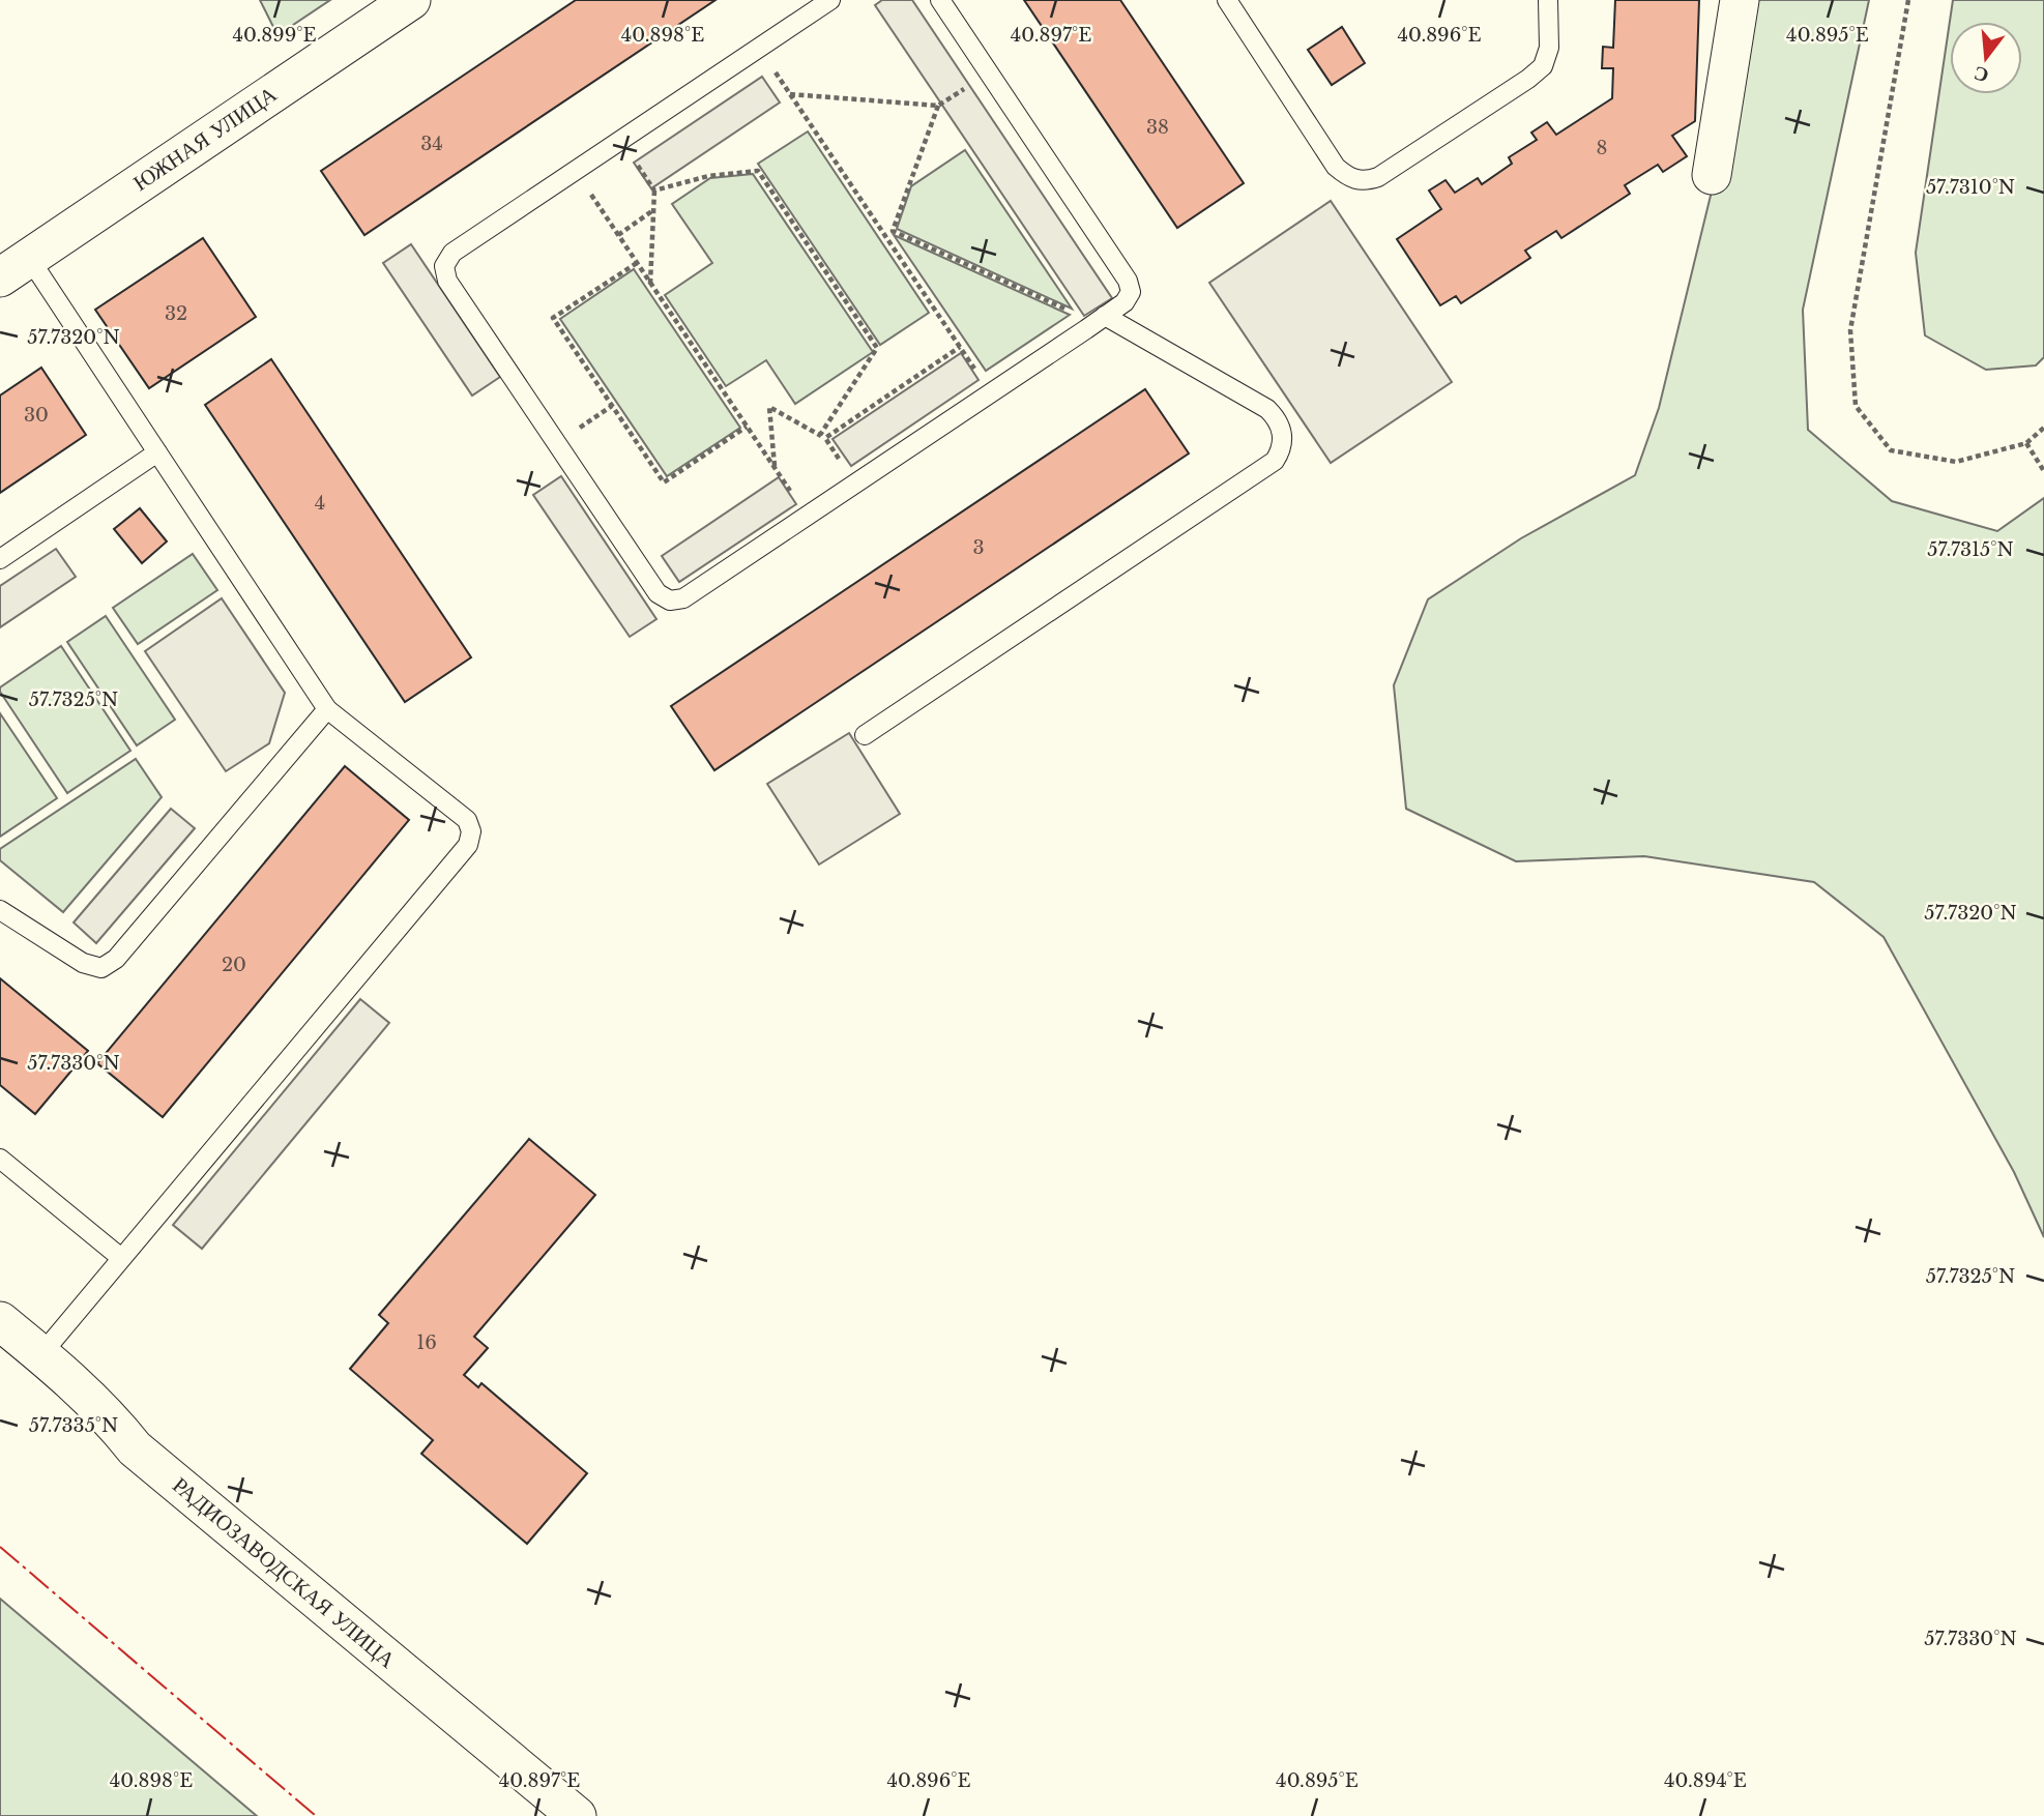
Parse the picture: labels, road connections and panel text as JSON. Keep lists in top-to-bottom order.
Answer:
{
  "streets": {
    "street": ["ЮЖНАЯ УЛИЦА", "РАДИОЗАВОДСКАЯ УЛИЦА"]
  },
  "house_numbers": [
    "38",
    "34",
    "8",
    "32",
    "30",
    "4",
    "3",
    "20",
    "16"
  ],
  "north": "bottom",
  "coordinates": [
    "40.899°E",
    "40.898°E",
    "40.897°E",
    "40.896°E",
    "40.895°E",
    "57.7310°N",
    "57.7320°N",
    "57.7315°N",
    "57.7325°N",
    "57.7330°N",
    "57.7335°N",
    "40.894°E"
  ]
}
